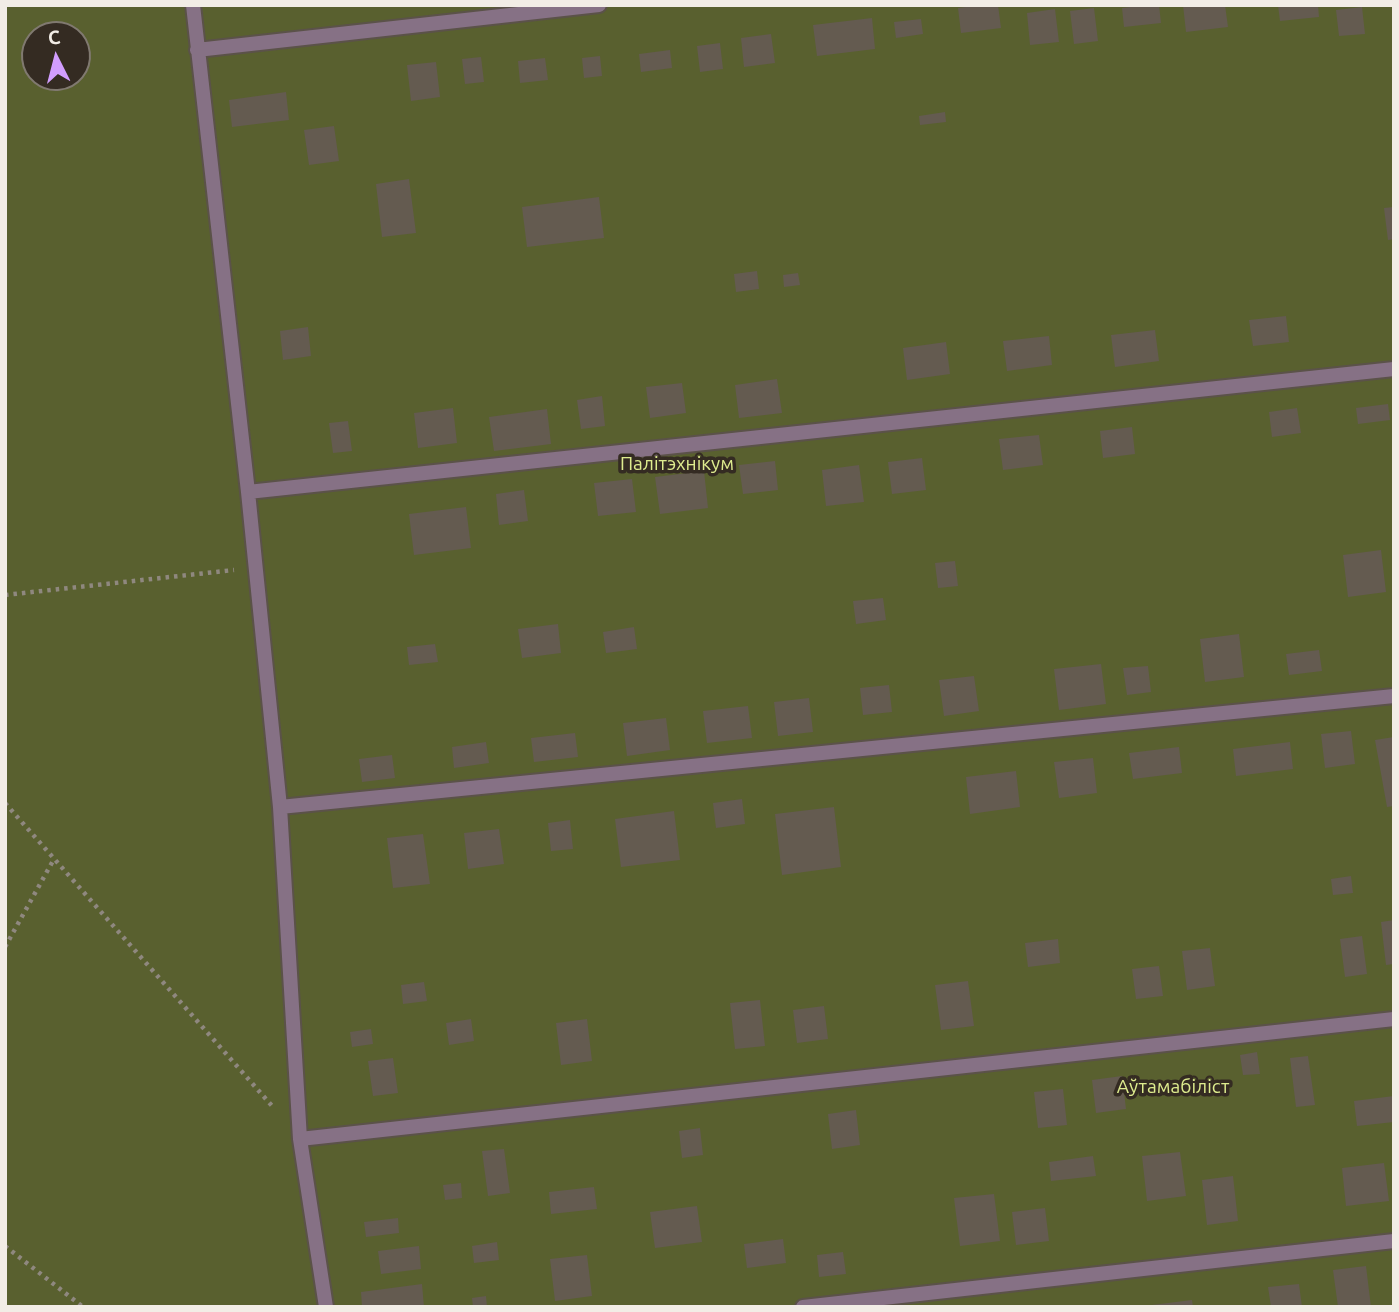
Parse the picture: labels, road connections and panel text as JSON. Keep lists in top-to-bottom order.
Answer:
{
  "parks": ["Палітэхнікум", "Аўтамабіліст"],
  "north": "top"
}
